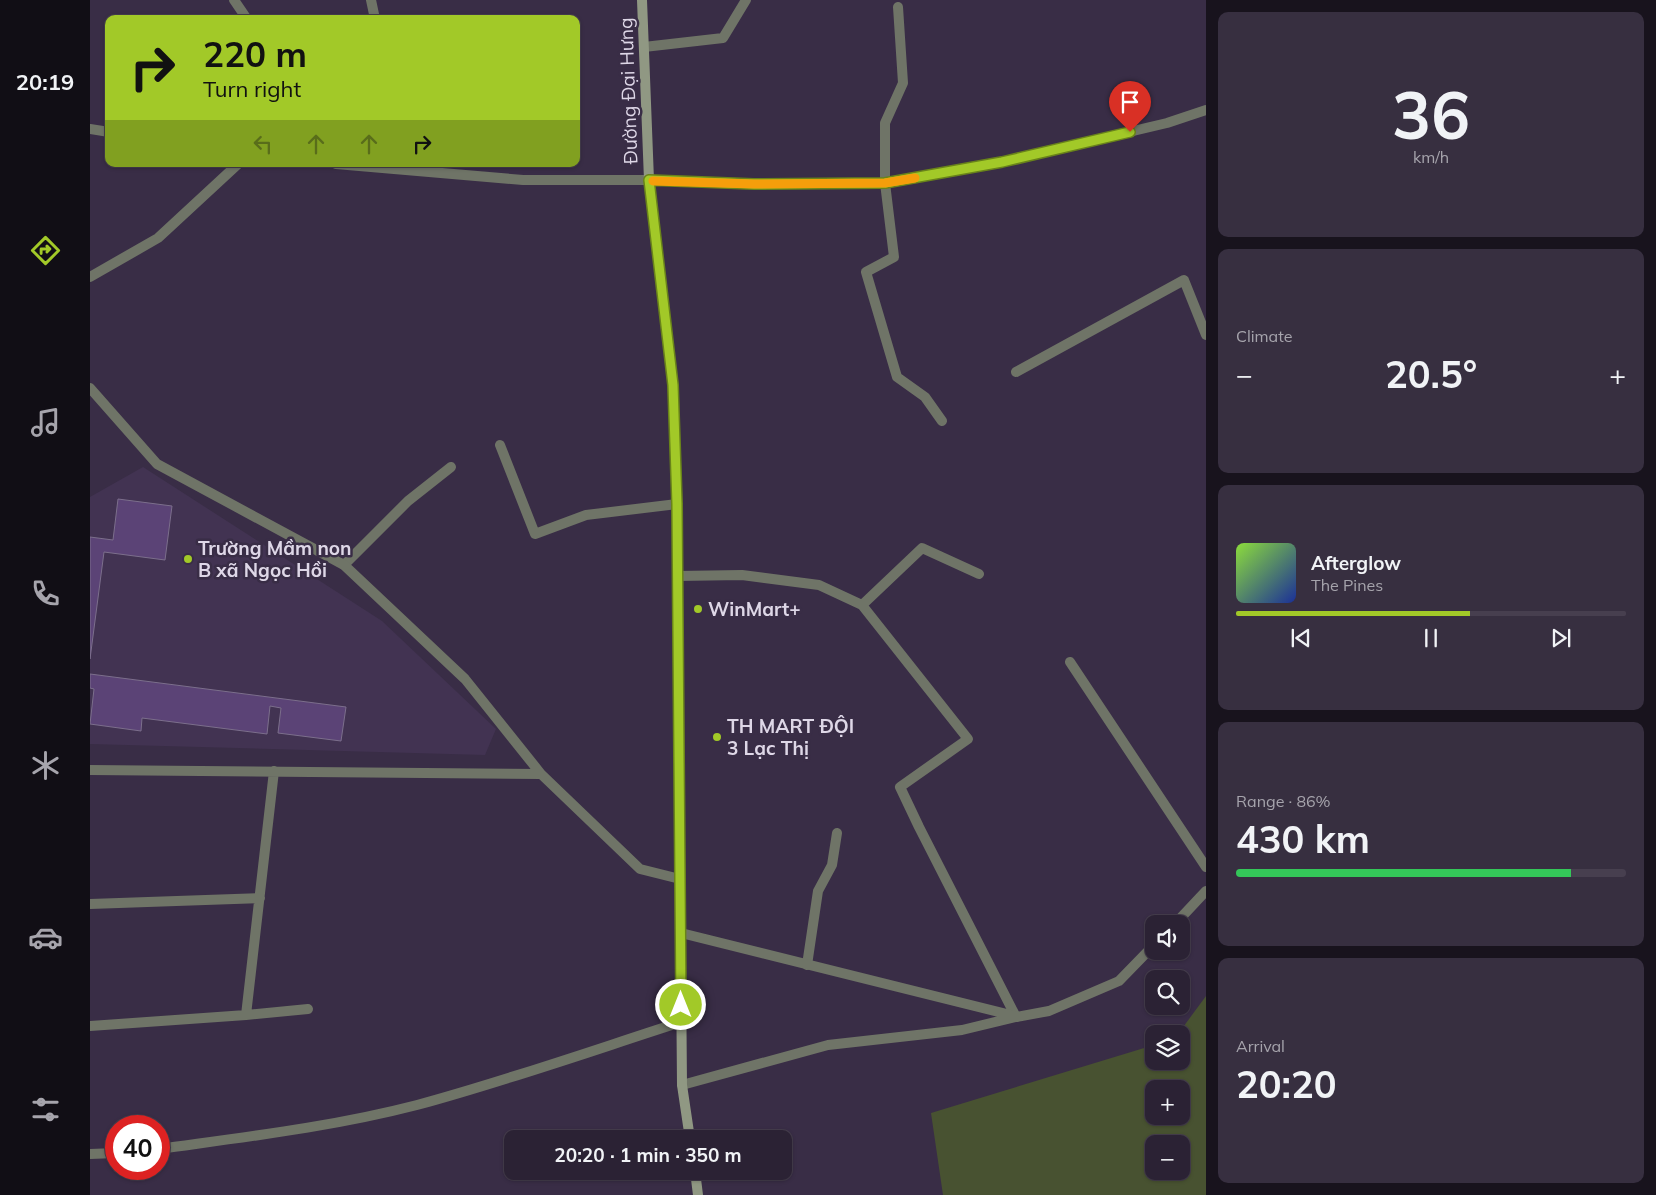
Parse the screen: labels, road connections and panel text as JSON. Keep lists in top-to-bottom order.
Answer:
{
  "streets": {
    "street": ["Đường Đại Hưng"]
  },
  "places": ["Trường Mầm non B xã Ngọc Hồi", "WinMart+", "TH MART ĐỘI 3 Lạc Thị"],
  "page": {
    "tabs": "20:19",
    "tile": [
      ["36", "km/h"],
      "Climate",
      ["Range · 86%", "430 km"],
      ["Arrival", "20:20"]
    ],
    "turn": ["220 m", "Turn right"],
    "heat": ["−", "20.5°", "+"],
    "song": ["Afterglow", "The Pines"],
    "map_buttons": ["+", "−"],
    "limit": "40",
    "trip": "20:20 · 1 min · 350 m"
  }
}
